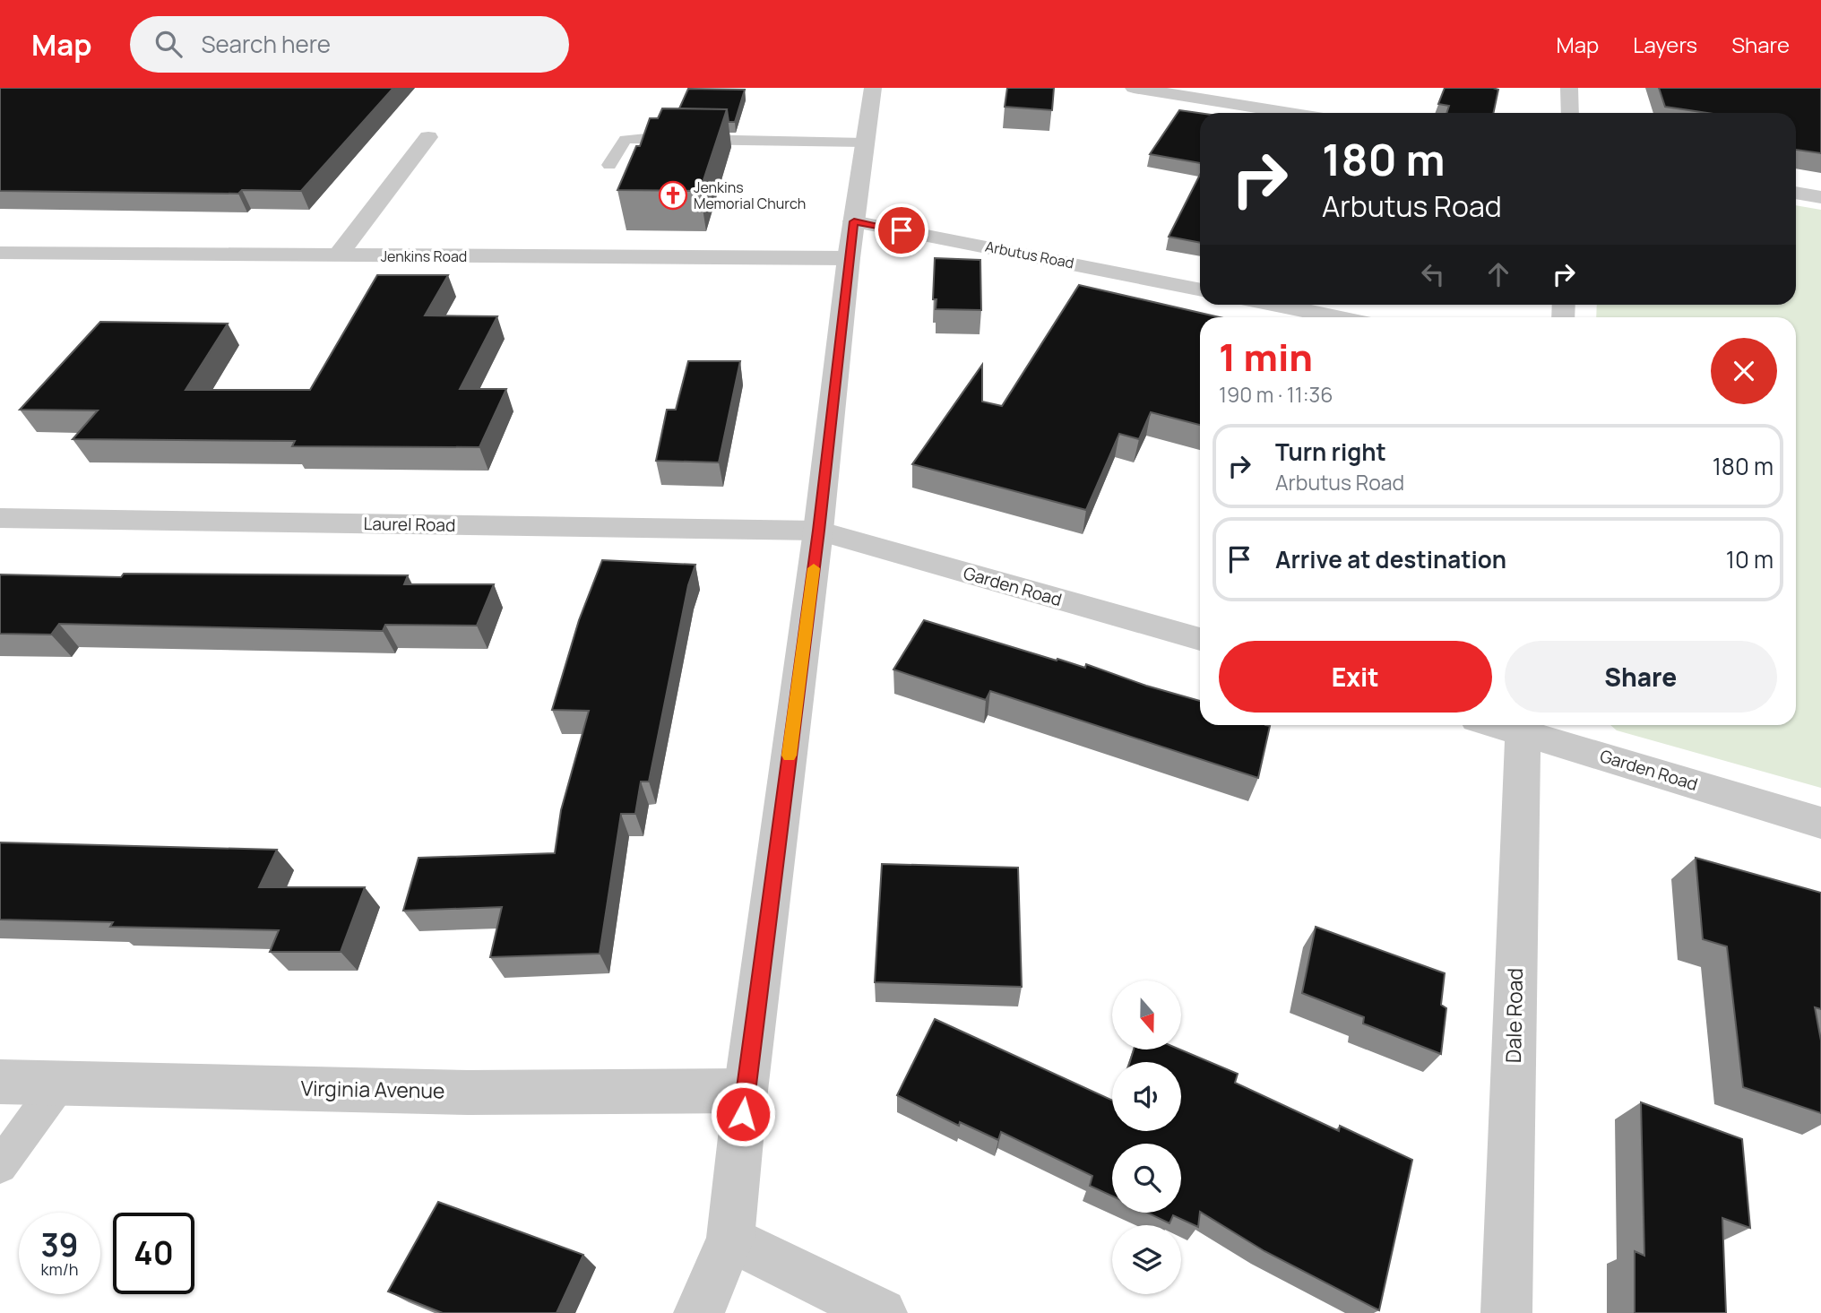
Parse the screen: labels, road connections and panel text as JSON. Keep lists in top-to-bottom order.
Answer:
{
  "streets": {
    "street": [
      "Arbutus Road",
      "Jenkins Road",
      "Laurel Road",
      "Garden Road",
      "Dale Road",
      "Virginia Avenue"
    ]
  },
  "crossings": [
    ["Laurel Road", "Garden Road"],
    ["Garden Road", "Dale Road"]
  ],
  "places": {
    "church": ["Jenkins Memorial Church"]
  },
  "north": "bottom",
  "page": {
    "header": "Map",
    "search": "Search here",
    "nav": ["Map", "Layers", "Share"],
    "turn": ["180 m", "Arbutus Road"],
    "heading": ["1 min", "190 m · 11:36"],
    "list": [
      {
        "name": "Turn right",
        "note": "Arbutus Road",
        "value": "180 m"
      },
      {
        "name": "Arrive at destination",
        "value": "10 m"
      }
    ],
    "buttons": ["Exit", "Share"],
    "speed": "39 km/h",
    "limit": "40"
  }
}
